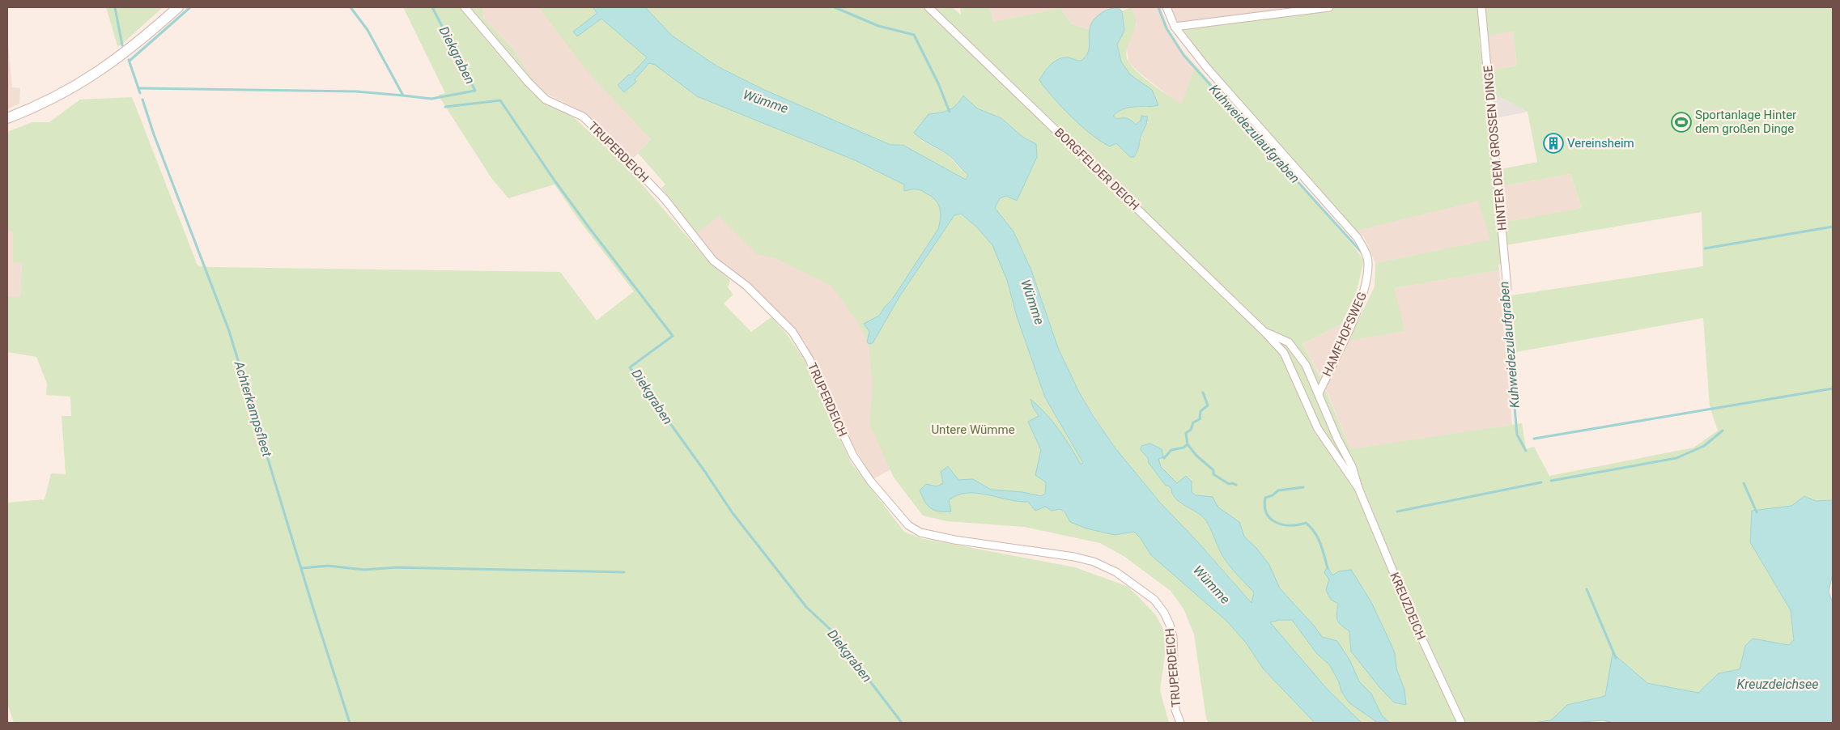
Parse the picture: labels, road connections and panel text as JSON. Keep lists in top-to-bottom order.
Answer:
{
  "streets": {
    "street": [
      "HINTER DEM GROSSEN DINGE",
      "TRUPERDEICH",
      "BORGFELDER DEICH",
      "HAMFHOFSWEG",
      "KREUZDEICH"
    ]
  },
  "crossings": [
    ["BORGFELDER DEICH", "HAMFHOFSWEG"],
    ["BORGFELDER DEICH", "KREUZDEICH"]
  ],
  "water": [
    "Diekgraben",
    "Wümme",
    "Kuhweidezulaufgraben",
    "Achterkampsfleet",
    "Kreuzdeichsee"
  ],
  "parks": ["Untere Wümme"],
  "places": {
    "sports": ["Sportanlage Hinter dem großen Dinge"],
    "building": ["Vereinsheim"]
  }
}
